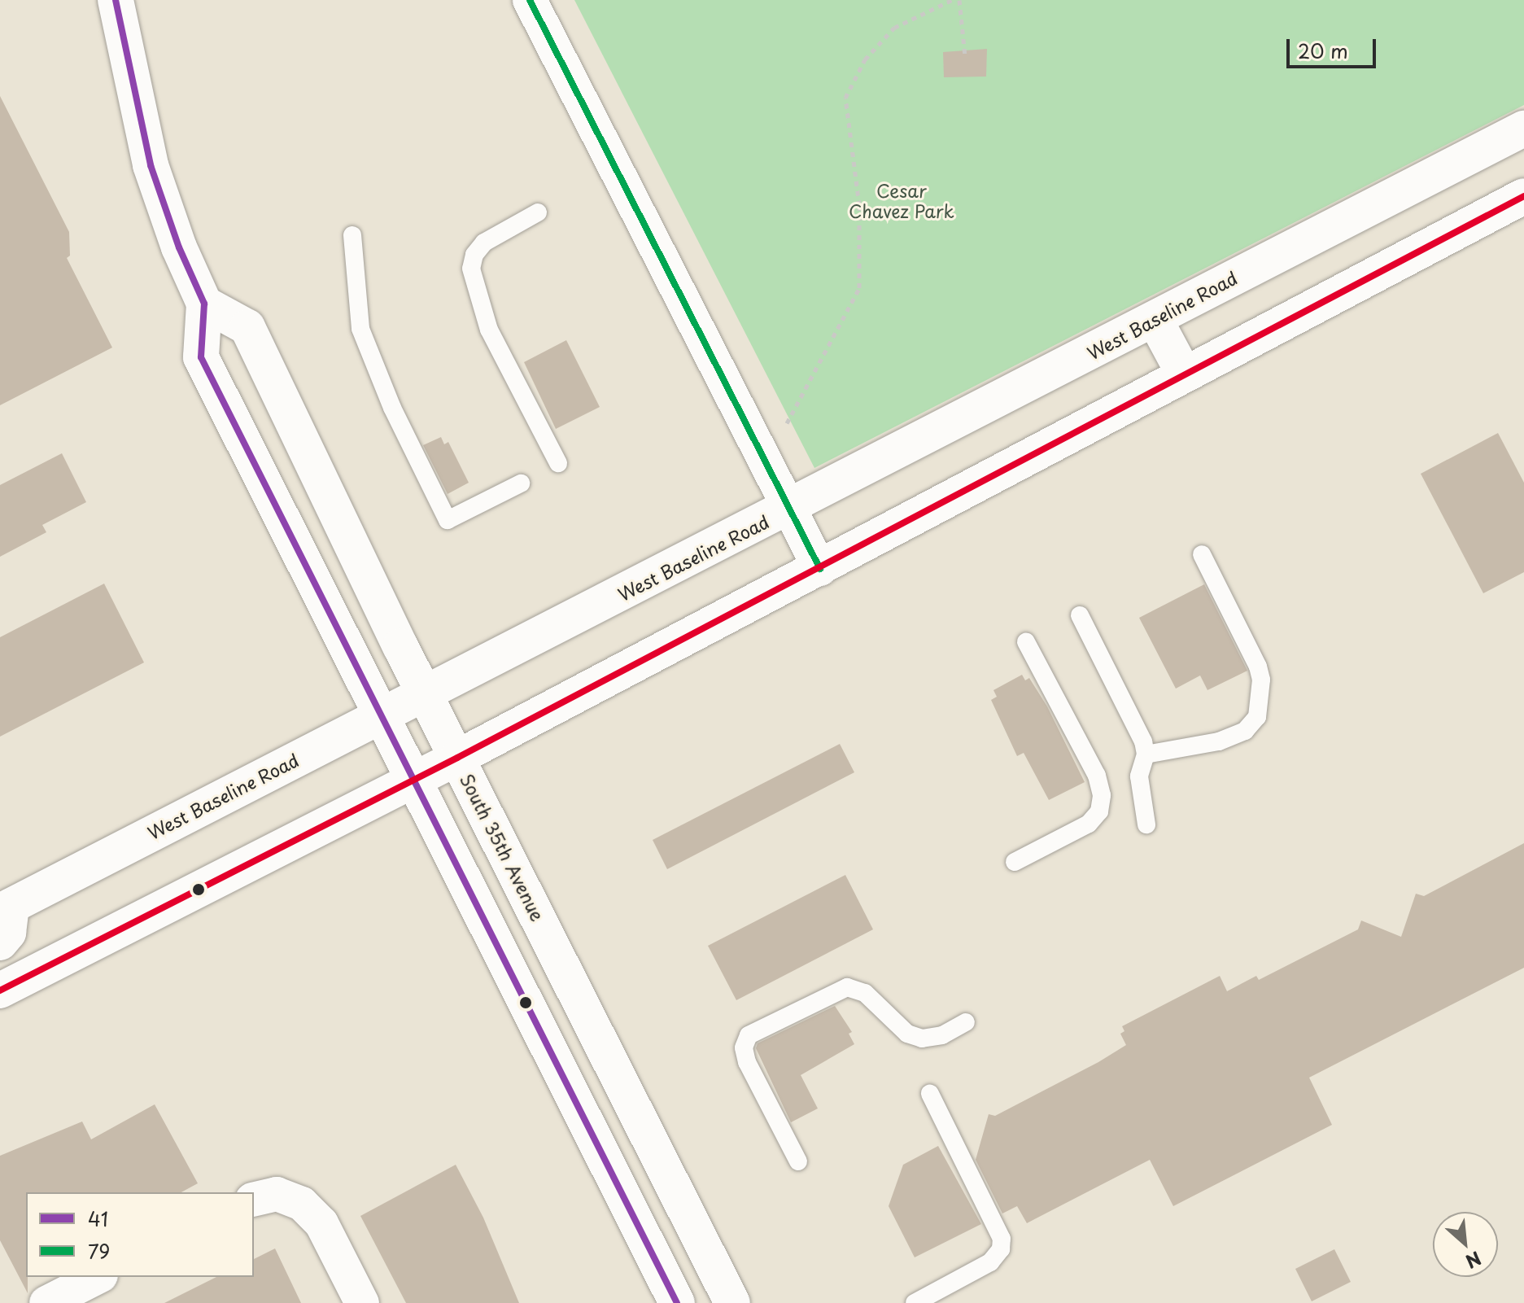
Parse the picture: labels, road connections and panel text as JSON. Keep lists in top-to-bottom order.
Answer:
{
  "streets": {
    "main road": ["West Baseline Road", "South 35th Avenue"]
  },
  "crossings": [
    ["West Baseline Road", "South 35th Avenue"]
  ],
  "parks": ["Cesar Chavez Park"],
  "lines": ["transit line 41", "transit line 79"],
  "legend": ["41", "79"],
  "scale_bar": "20 m",
  "north": "bottom right"
}
